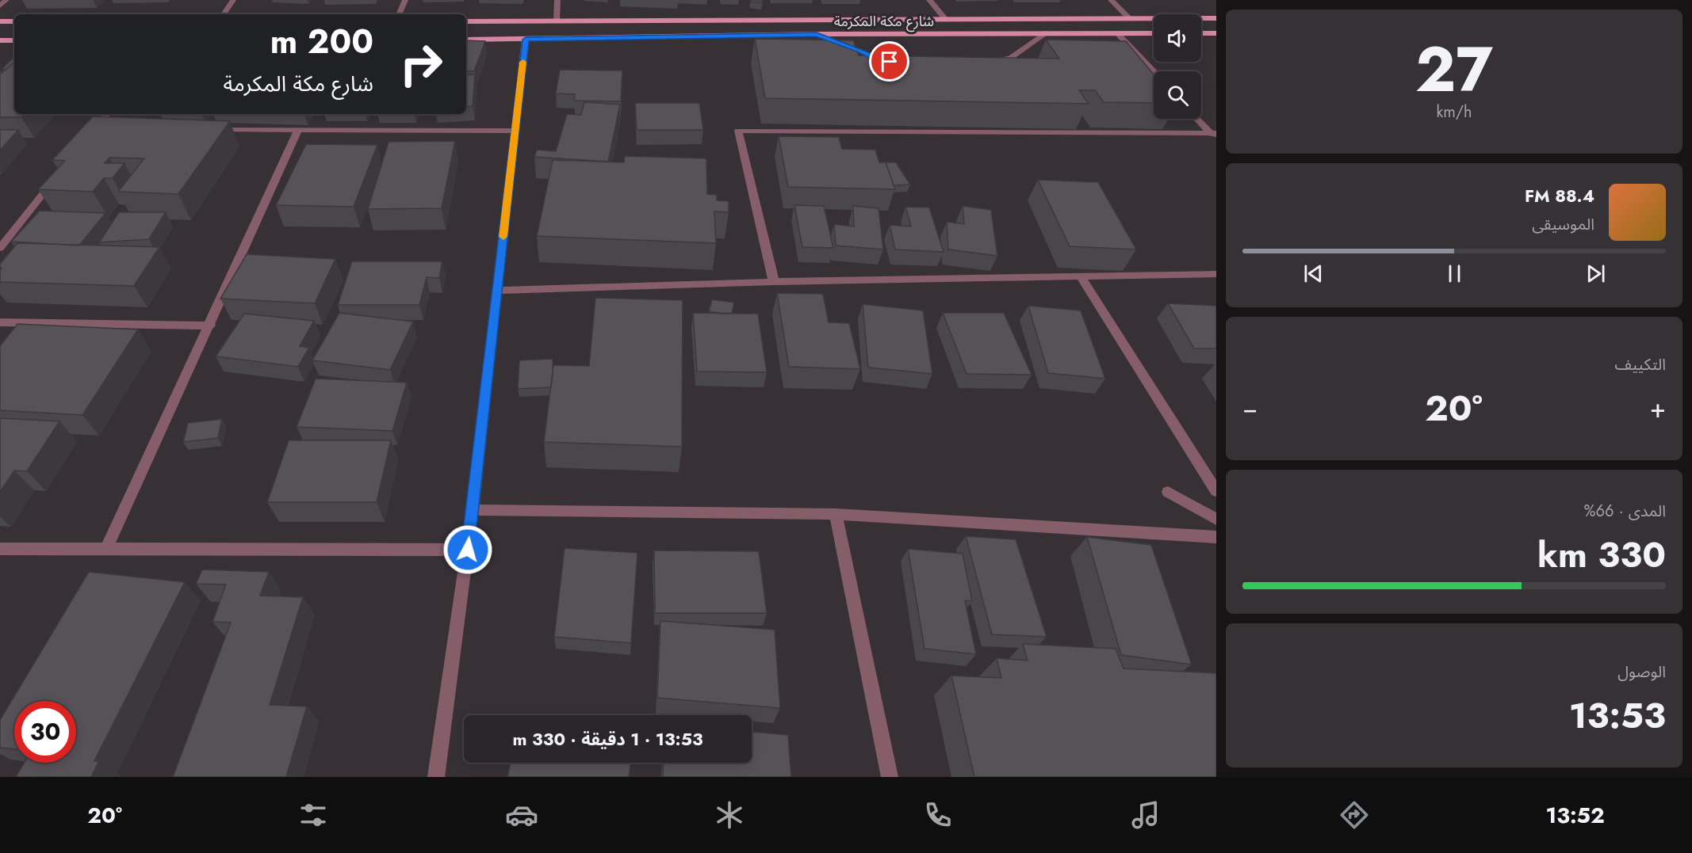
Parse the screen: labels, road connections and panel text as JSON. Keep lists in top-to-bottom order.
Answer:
{
  "streets": {
    "main road": ["شارع مكة المكرمة"]
  },
  "page": {
    "tile": [
      ["27", "km/h"],
      "التكييف",
      ["المدى · 66%", "330 km"],
      ["الوصول", "13:53"]
    ],
    "turn": ["200 m", "شارع مكة المكرمة"],
    "song": ["88.4 FM", "الموسيقى"],
    "heat": ["−", "20°", "+"],
    "limit": "30",
    "trip": "13:53 · 1 دقيقة · 330 m",
    "tabs": ["13:52", "20°"]
  }
}
